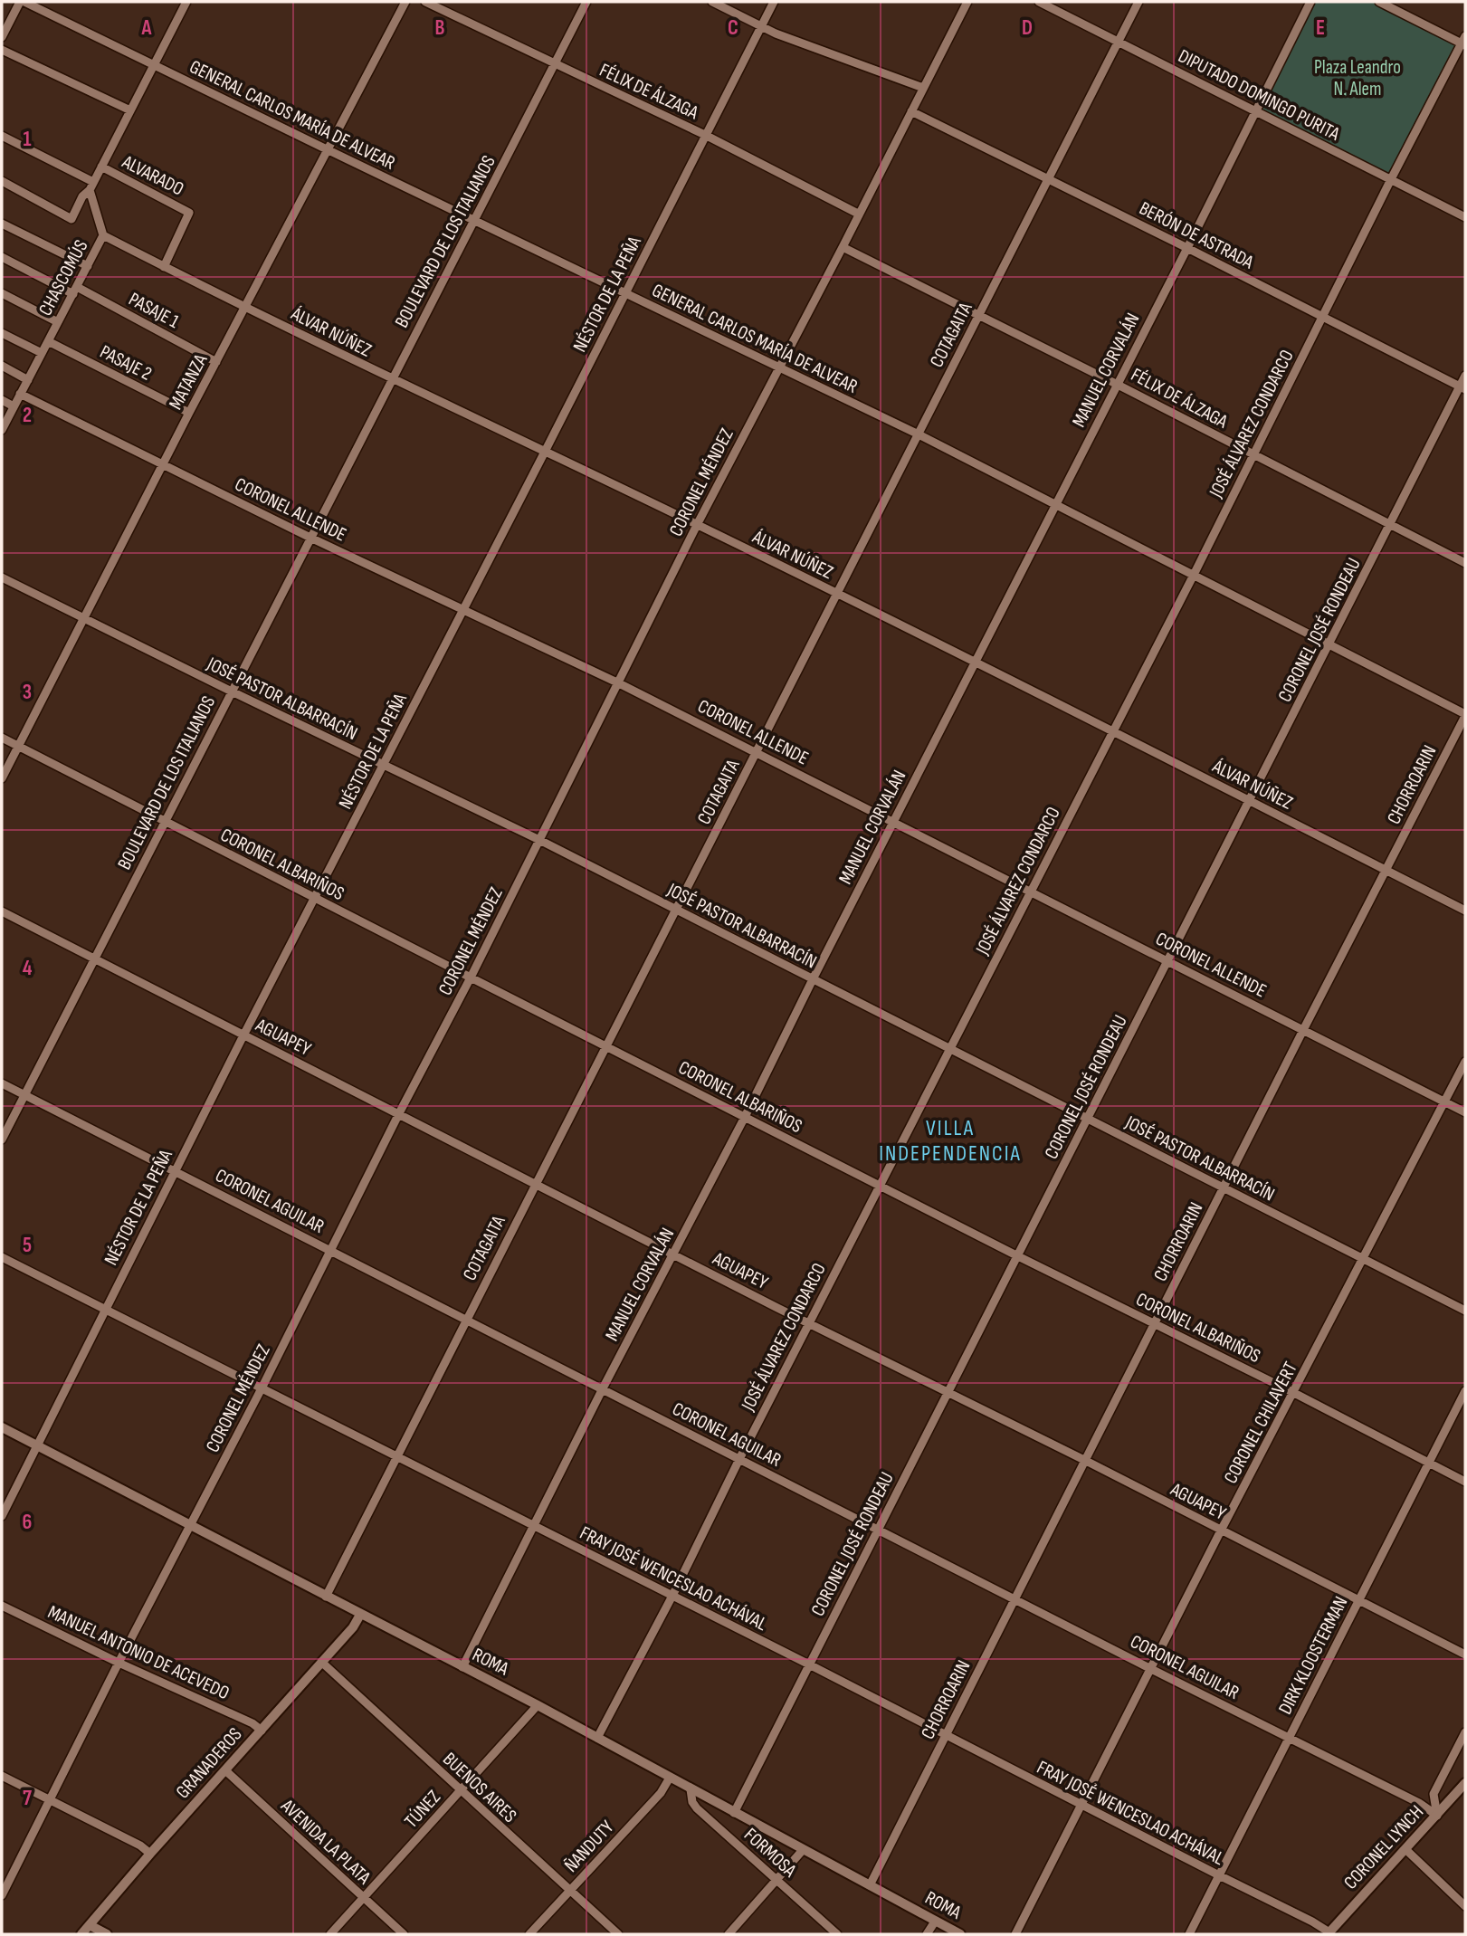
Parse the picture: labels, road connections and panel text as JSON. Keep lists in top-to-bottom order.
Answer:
{
  "streets": {
    "street": [
      "FÉLIX DE ÁLZAGA",
      "DIPUTADO DOMINGO PURITA",
      "GENERAL CARLOS MARÍA DE ALVEAR",
      "ALVARADO",
      "BERÓN DE ASTRADA",
      "BOULEVARD DE LOS ITALIANOS",
      "CHASCOMÚS",
      "NÉSTOR DE LA PEÑA",
      "PASAJE 1",
      "ÁLVAR NÚÑEZ",
      "COTAGAITA",
      "PASAJE 2",
      "MANUEL CORVALÁN",
      "MATANZA",
      "JOSÉ ÁLVAREZ CONDARCO",
      "CORONEL MÉNDEZ",
      "CORONEL ALLENDE",
      "CORONEL JOSÉ RONDEAU",
      "JOSÉ PASTOR ALBARRACÍN",
      "CHORROARIN",
      "CORONEL ALBARIÑOS",
      "AGUAPEY",
      "CORONEL AGUILAR",
      "CORONEL CHILAVERT",
      "FRAY JOSÉ WENCESLAO ACHÁVAL",
      "MANUEL ANTONIO DE ACEVEDO",
      "DIRK KLOOSTERMAN",
      "ROMA",
      "GRANADEROS",
      "BUENOS AIRES",
      "TÚNEZ",
      "AVENIDA LA PLATA",
      "ÑANDUTY",
      "CORONEL LYNCH",
      "FORMOSA"
    ]
  },
  "crossings": [
    ["FÉLIX DE ÁLZAGA", "BOULEVARD DE LOS ITALIANOS"],
    ["FÉLIX DE ÁLZAGA", "NÉSTOR DE LA PEÑA"],
    ["FÉLIX DE ÁLZAGA", "COTAGAITA"],
    ["FÉLIX DE ÁLZAGA", "MANUEL CORVALÁN"],
    ["FÉLIX DE ÁLZAGA", "JOSÉ ÁLVAREZ CONDARCO"],
    ["FÉLIX DE ÁLZAGA", "CORONEL MÉNDEZ"],
    ["FÉLIX DE ÁLZAGA", "CORONEL JOSÉ RONDEAU"],
    ["DIPUTADO DOMINGO PURITA", "COTAGAITA"],
    ["DIPUTADO DOMINGO PURITA", "MANUEL CORVALÁN"],
    ["DIPUTADO DOMINGO PURITA", "JOSÉ ÁLVAREZ CONDARCO"],
    ["GENERAL CARLOS MARÍA DE ALVEAR", "BOULEVARD DE LOS ITALIANOS"],
    ["GENERAL CARLOS MARÍA DE ALVEAR", "NÉSTOR DE LA PEÑA"],
    ["GENERAL CARLOS MARÍA DE ALVEAR", "COTAGAITA"],
    ["GENERAL CARLOS MARÍA DE ALVEAR", "MANUEL CORVALÁN"],
    ["GENERAL CARLOS MARÍA DE ALVEAR", "MATANZA"],
    ["GENERAL CARLOS MARÍA DE ALVEAR", "JOSÉ ÁLVAREZ CONDARCO"],
    ["GENERAL CARLOS MARÍA DE ALVEAR", "CORONEL MÉNDEZ"],
    ["GENERAL CARLOS MARÍA DE ALVEAR", "CORONEL JOSÉ RONDEAU"],
    ["GENERAL CARLOS MARÍA DE ALVEAR", "CHORROARIN"],
    ["ALVARADO", "ÁLVAR NÚÑEZ"],
    ["BERÓN DE ASTRADA", "COTAGAITA"],
    ["BERÓN DE ASTRADA", "MANUEL CORVALÁN"],
    ["BERÓN DE ASTRADA", "JOSÉ ÁLVAREZ CONDARCO"],
    ["BERÓN DE ASTRADA", "CORONEL MÉNDEZ"],
    ["BERÓN DE ASTRADA", "CORONEL JOSÉ RONDEAU"],
    ["BOULEVARD DE LOS ITALIANOS", "ÁLVAR NÚÑEZ"],
    ["BOULEVARD DE LOS ITALIANOS", "CORONEL ALLENDE"],
    ["BOULEVARD DE LOS ITALIANOS", "JOSÉ PASTOR ALBARRACÍN"],
    ["BOULEVARD DE LOS ITALIANOS", "CORONEL ALBARIÑOS"],
    ["BOULEVARD DE LOS ITALIANOS", "AGUAPEY"],
    ["BOULEVARD DE LOS ITALIANOS", "CORONEL AGUILAR"],
    ["CHASCOMÚS", "PASAJE 1"],
    ["CHASCOMÚS", "ÁLVAR NÚÑEZ"],
    ["CHASCOMÚS", "PASAJE 2"],
    ["CHASCOMÚS", "CORONEL ALLENDE"],
    ["NÉSTOR DE LA PEÑA", "ÁLVAR NÚÑEZ"],
    ["NÉSTOR DE LA PEÑA", "CORONEL ALLENDE"],
    ["NÉSTOR DE LA PEÑA", "JOSÉ PASTOR ALBARRACÍN"],
    ["NÉSTOR DE LA PEÑA", "CORONEL ALBARIÑOS"],
    ["NÉSTOR DE LA PEÑA", "AGUAPEY"],
    ["NÉSTOR DE LA PEÑA", "CORONEL AGUILAR"],
    ["NÉSTOR DE LA PEÑA", "FRAY JOSÉ WENCESLAO ACHÁVAL"],
    ["NÉSTOR DE LA PEÑA", "ROMA"],
    ["PASAJE 1", "MATANZA"],
    ["ÁLVAR NÚÑEZ", "COTAGAITA"],
    ["ÁLVAR NÚÑEZ", "MANUEL CORVALÁN"],
    ["ÁLVAR NÚÑEZ", "MATANZA"],
    ["ÁLVAR NÚÑEZ", "JOSÉ ÁLVAREZ CONDARCO"],
    ["ÁLVAR NÚÑEZ", "CORONEL MÉNDEZ"],
    ["ÁLVAR NÚÑEZ", "CORONEL JOSÉ RONDEAU"],
    ["ÁLVAR NÚÑEZ", "CHORROARIN"],
    ["COTAGAITA", "CORONEL ALLENDE"],
    ["COTAGAITA", "JOSÉ PASTOR ALBARRACÍN"],
    ["COTAGAITA", "CORONEL ALBARIÑOS"],
    ["COTAGAITA", "AGUAPEY"],
    ["COTAGAITA", "CORONEL AGUILAR"],
    ["COTAGAITA", "FRAY JOSÉ WENCESLAO ACHÁVAL"],
    ["COTAGAITA", "ROMA"],
    ["PASAJE 2", "MATANZA"],
    ["MANUEL CORVALÁN", "CORONEL ALLENDE"],
    ["MANUEL CORVALÁN", "JOSÉ PASTOR ALBARRACÍN"],
    ["MANUEL CORVALÁN", "CORONEL ALBARIÑOS"],
    ["MANUEL CORVALÁN", "AGUAPEY"],
    ["MANUEL CORVALÁN", "CORONEL AGUILAR"],
    ["MANUEL CORVALÁN", "FRAY JOSÉ WENCESLAO ACHÁVAL"],
    ["MANUEL CORVALÁN", "ROMA"],
    ["MATANZA", "CORONEL ALLENDE"],
    ["MATANZA", "JOSÉ PASTOR ALBARRACÍN"],
    ["MATANZA", "CORONEL ALBARIÑOS"],
    ["JOSÉ ÁLVAREZ CONDARCO", "CORONEL ALLENDE"],
    ["JOSÉ ÁLVAREZ CONDARCO", "JOSÉ PASTOR ALBARRACÍN"],
    ["JOSÉ ÁLVAREZ CONDARCO", "CORONEL ALBARIÑOS"],
    ["JOSÉ ÁLVAREZ CONDARCO", "AGUAPEY"],
    ["JOSÉ ÁLVAREZ CONDARCO", "CORONEL AGUILAR"],
    ["JOSÉ ÁLVAREZ CONDARCO", "FRAY JOSÉ WENCESLAO ACHÁVAL"],
    ["JOSÉ ÁLVAREZ CONDARCO", "ROMA"],
    ["CORONEL MÉNDEZ", "CORONEL ALLENDE"],
    ["CORONEL MÉNDEZ", "JOSÉ PASTOR ALBARRACÍN"],
    ["CORONEL MÉNDEZ", "CORONEL ALBARIÑOS"],
    ["CORONEL MÉNDEZ", "AGUAPEY"],
    ["CORONEL MÉNDEZ", "CORONEL AGUILAR"],
    ["CORONEL MÉNDEZ", "FRAY JOSÉ WENCESLAO ACHÁVAL"],
    ["CORONEL MÉNDEZ", "MANUEL ANTONIO DE ACEVEDO"],
    ["CORONEL MÉNDEZ", "ROMA"],
    ["CORONEL ALLENDE", "CORONEL JOSÉ RONDEAU"],
    ["CORONEL ALLENDE", "CHORROARIN"],
    ["CORONEL ALLENDE", "CORONEL CHILAVERT"],
    ["CORONEL JOSÉ RONDEAU", "JOSÉ PASTOR ALBARRACÍN"],
    ["CORONEL JOSÉ RONDEAU", "CORONEL ALBARIÑOS"],
    ["CORONEL JOSÉ RONDEAU", "AGUAPEY"],
    ["CORONEL JOSÉ RONDEAU", "CORONEL AGUILAR"],
    ["CORONEL JOSÉ RONDEAU", "FRAY JOSÉ WENCESLAO ACHÁVAL"],
    ["CORONEL JOSÉ RONDEAU", "ROMA"],
    ["JOSÉ PASTOR ALBARRACÍN", "CHORROARIN"],
    ["JOSÉ PASTOR ALBARRACÍN", "CORONEL CHILAVERT"],
    ["CHORROARIN", "CORONEL ALBARIÑOS"],
    ["CHORROARIN", "AGUAPEY"],
    ["CHORROARIN", "CORONEL AGUILAR"],
    ["CHORROARIN", "FRAY JOSÉ WENCESLAO ACHÁVAL"],
    ["CHORROARIN", "ROMA"],
    ["CORONEL ALBARIÑOS", "CORONEL CHILAVERT"],
    ["CORONEL ALBARIÑOS", "DIRK KLOOSTERMAN"],
    ["AGUAPEY", "CORONEL CHILAVERT"],
    ["AGUAPEY", "DIRK KLOOSTERMAN"],
    ["CORONEL AGUILAR", "CORONEL CHILAVERT"],
    ["CORONEL AGUILAR", "DIRK KLOOSTERMAN"],
    ["CORONEL AGUILAR", "CORONEL LYNCH"],
    ["CORONEL CHILAVERT", "FRAY JOSÉ WENCESLAO ACHÁVAL"],
    ["FRAY JOSÉ WENCESLAO ACHÁVAL", "DIRK KLOOSTERMAN"],
    ["FRAY JOSÉ WENCESLAO ACHÁVAL", "CORONEL LYNCH"],
    ["MANUEL ANTONIO DE ACEVEDO", "GRANADEROS"],
    ["ROMA", "GRANADEROS"],
    ["ROMA", "TÚNEZ"],
    ["ROMA", "ÑANDUTY"],
    ["ROMA", "FORMOSA"],
    ["GRANADEROS", "BUENOS AIRES"],
    ["GRANADEROS", "AVENIDA LA PLATA"],
    ["BUENOS AIRES", "TÚNEZ"],
    ["BUENOS AIRES", "ÑANDUTY"],
    ["TÚNEZ", "AVENIDA LA PLATA"]
  ],
  "districts": ["VILLA INDEPENDENCIA"],
  "parks": ["Plaza Leandro N. Alem"],
  "grid": {
    "columns": [
      "A",
      "B",
      "C",
      "D",
      "E"
    ],
    "rows": [
      "1",
      "2",
      "3",
      "4",
      "5",
      "6",
      "7"
    ]
  }
}
